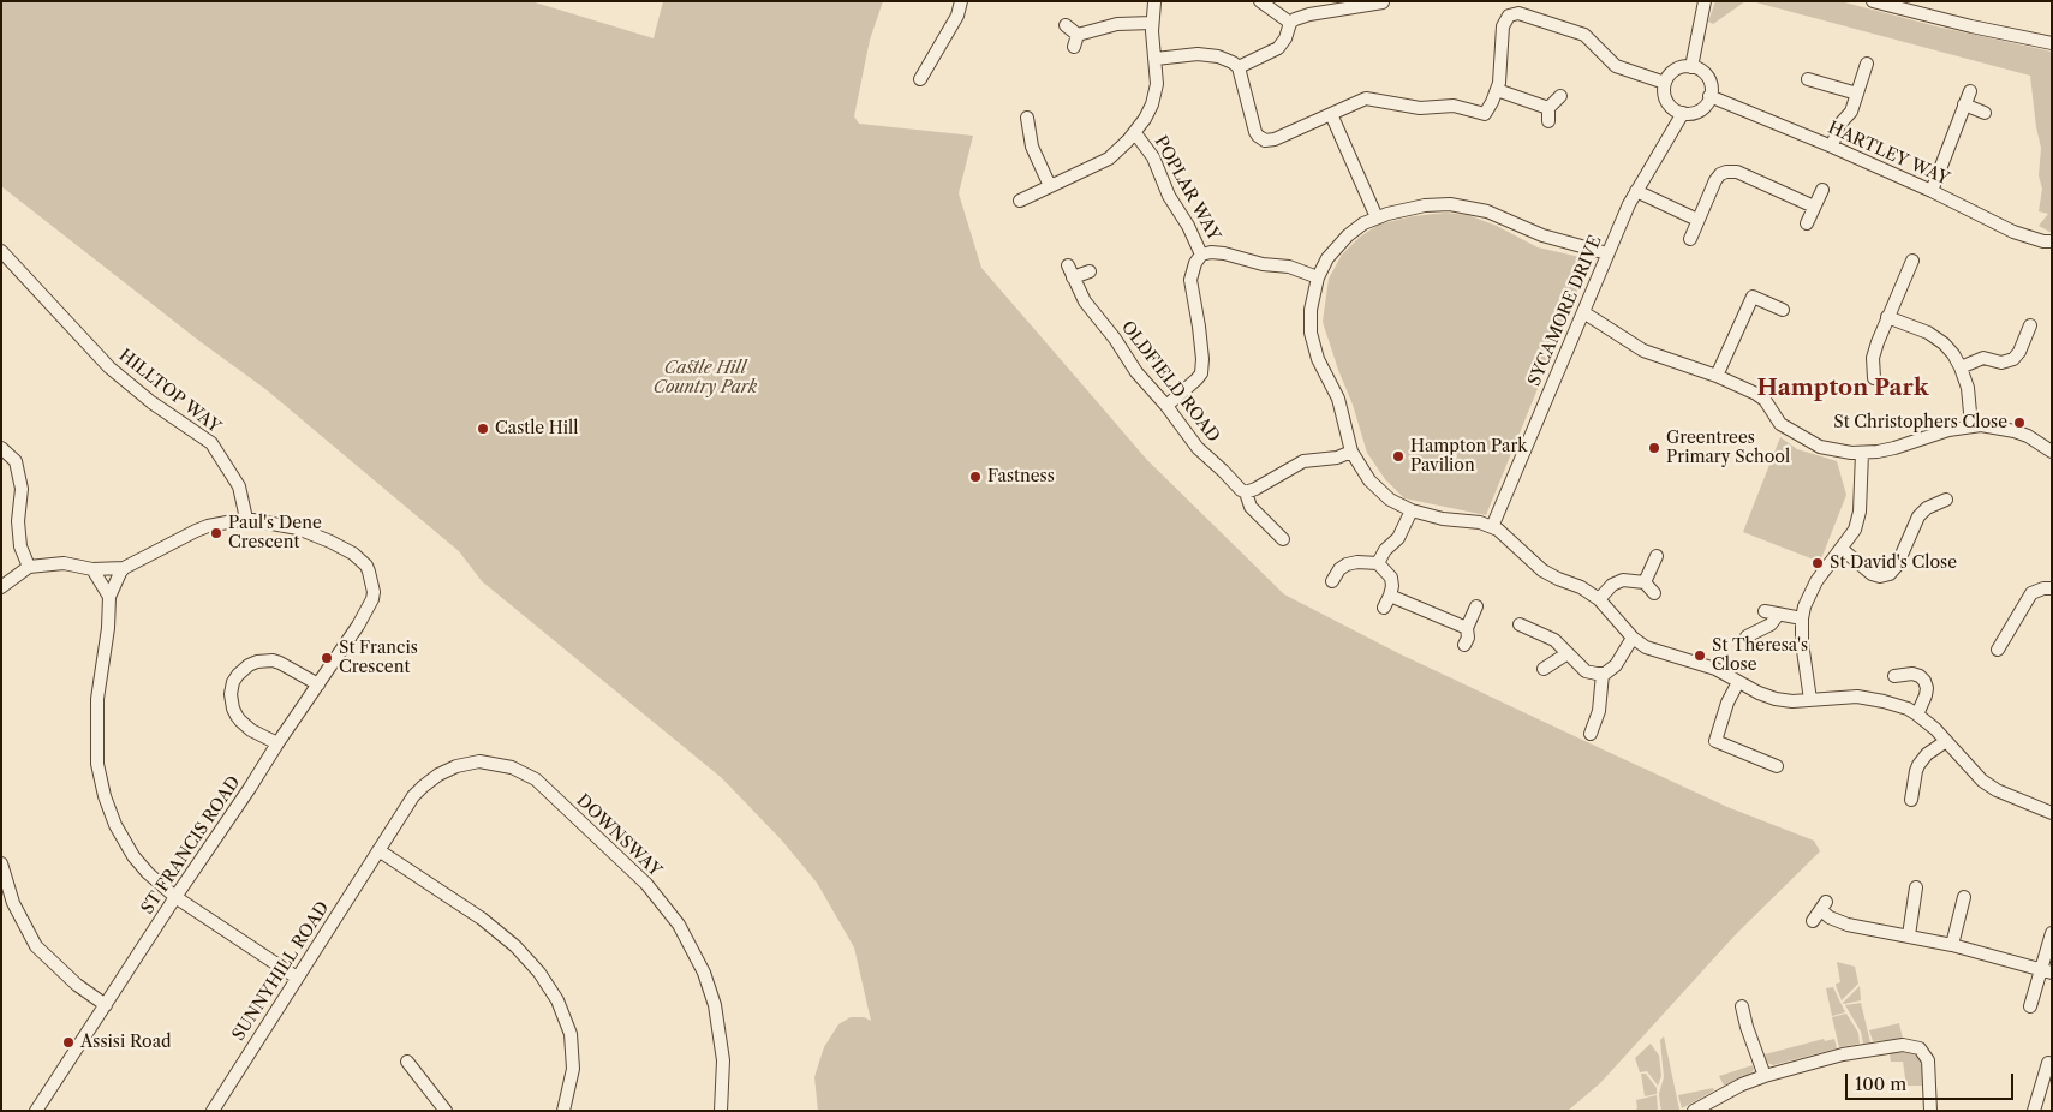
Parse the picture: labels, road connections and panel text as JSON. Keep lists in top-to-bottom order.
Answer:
{
  "streets": {
    "street": [
      "HARTLEY WAY",
      "POPLAR WAY",
      "SYCAMORE DRIVE",
      "OLDFIELD ROAD",
      "HILLTOP WAY",
      "DOWNSWAY",
      "ST FRANCIS ROAD",
      "SUNNYHILL ROAD"
    ]
  },
  "crossings": [
    ["HARTLEY WAY", "SYCAMORE DRIVE"],
    ["HILLTOP WAY", "ST FRANCIS ROAD"],
    ["DOWNSWAY", "SUNNYHILL ROAD"]
  ],
  "districts": ["Hampton Park"],
  "parks": ["Castle Hill Country Park"],
  "places": [
    "St Christophers Close",
    "Castle Hill",
    "Greentrees Primary School",
    "Hampton Park Pavilion",
    "Fastness",
    "Paul's Dene Crescent",
    "St David's Close",
    "St Theresa's Close",
    "St Francis Crescent",
    "Assisi Road"
  ],
  "scale_bar": "100 m"
}
